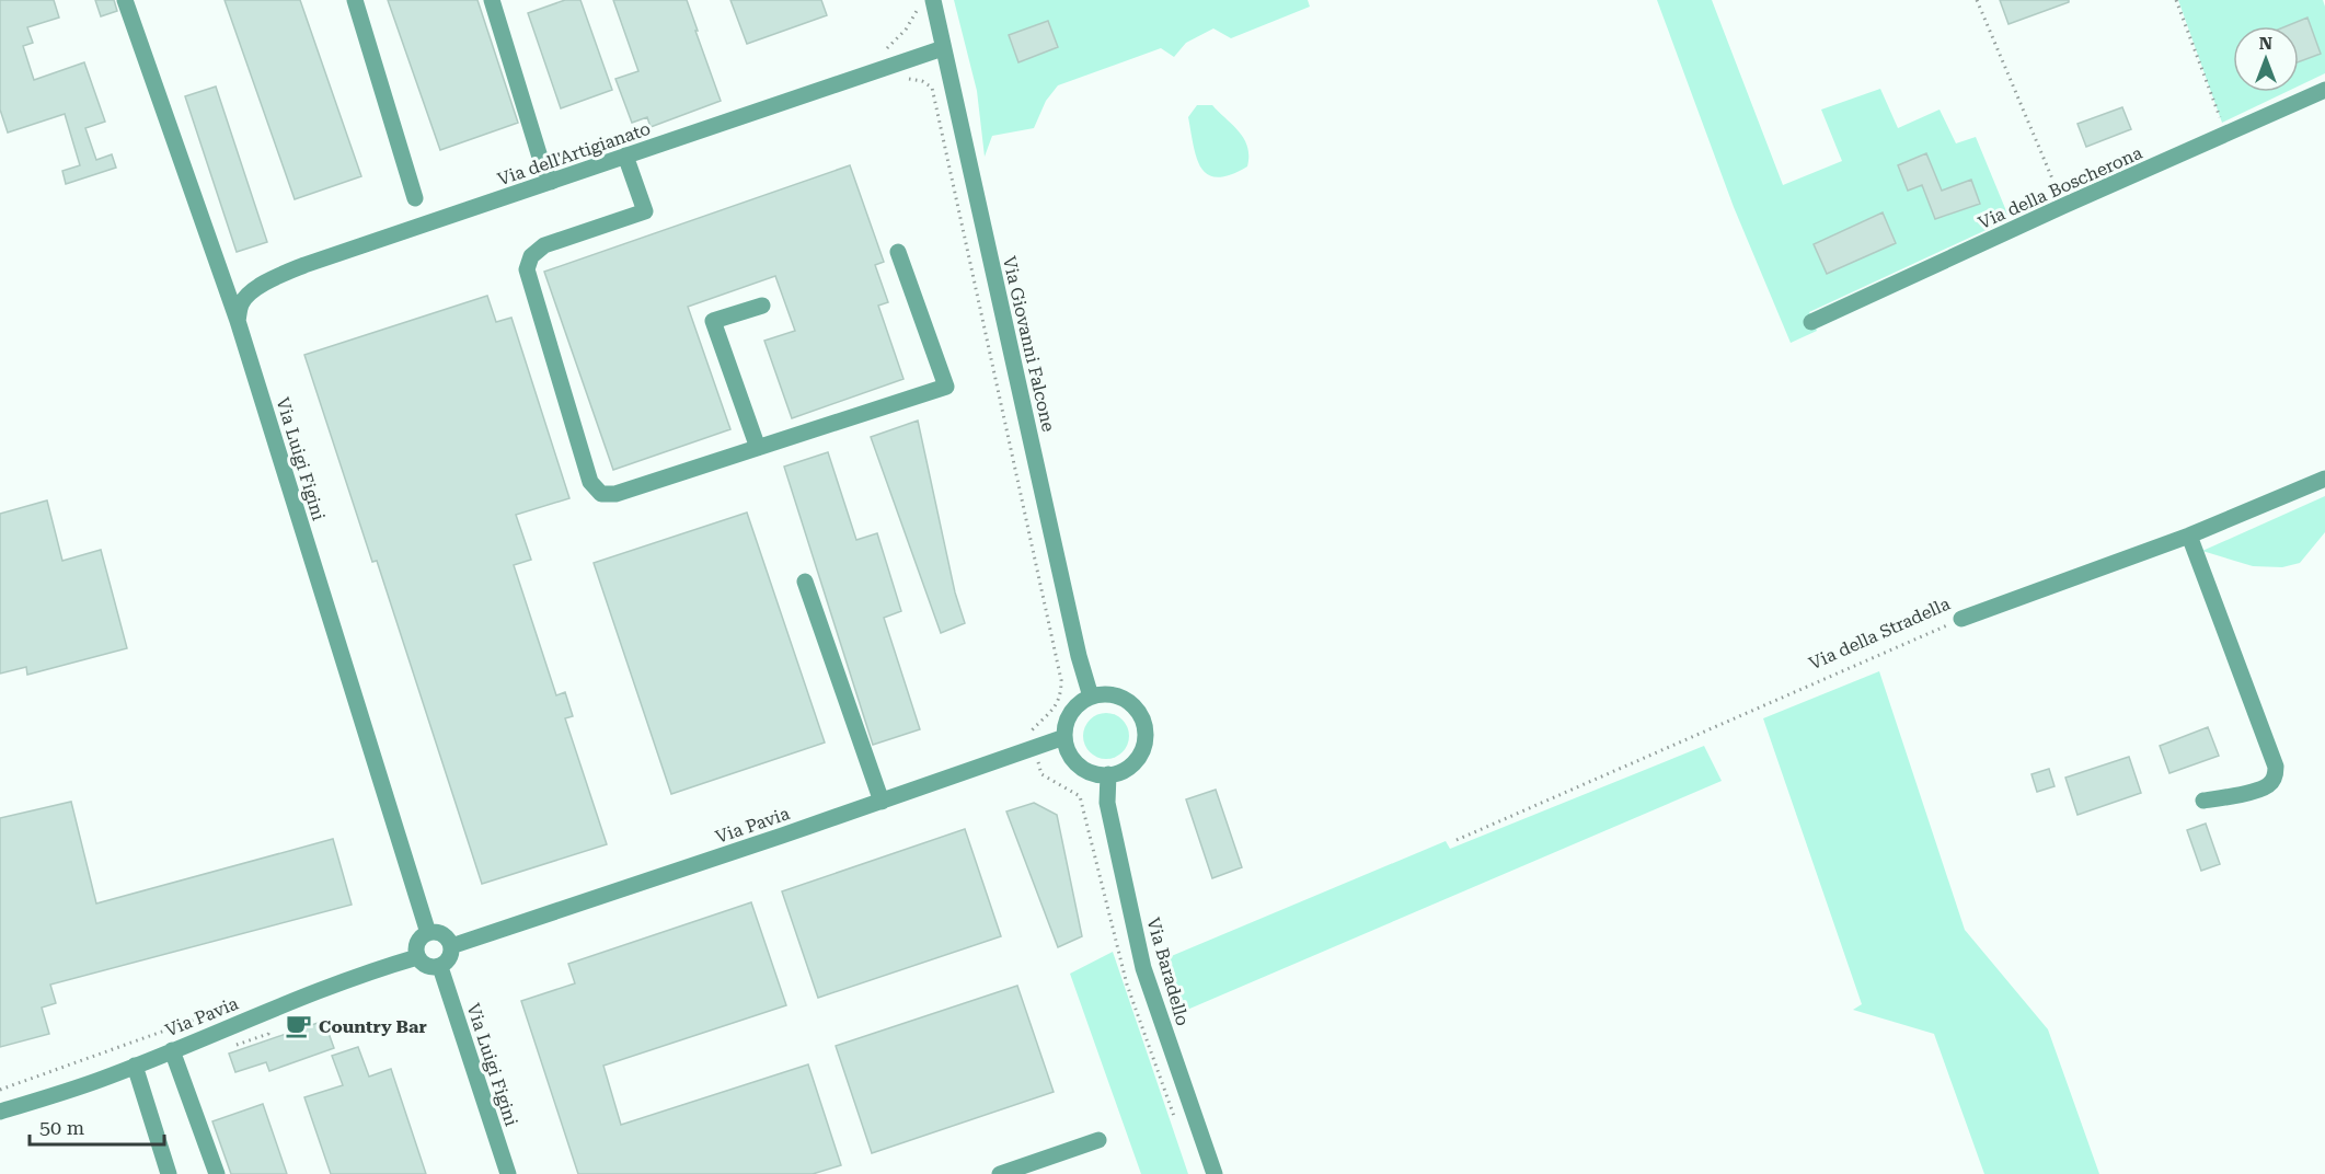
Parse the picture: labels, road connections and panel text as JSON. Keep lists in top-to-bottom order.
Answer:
{
  "streets": {
    "street": [
      "Via dell'Artigianato",
      "Via della Boscherona",
      "Via Giovanni Falcone",
      "Via Luigi Figini",
      "Via della Stradella",
      "Via Pavia",
      "Via Baradello"
    ]
  },
  "crossings": [
    ["Via dell'Artigianato", "Via Giovanni Falcone"],
    ["Via dell'Artigianato", "Via Luigi Figini"],
    ["Via Giovanni Falcone", "Via Pavia"],
    ["Via Giovanni Falcone", "Via Baradello"],
    ["Via Luigi Figini", "Via Pavia"],
    ["Via Pavia", "Via Baradello"]
  ],
  "places": {
    "cafe": ["Country Bar"]
  },
  "scale_bar": "50 m",
  "north": "top"
}
